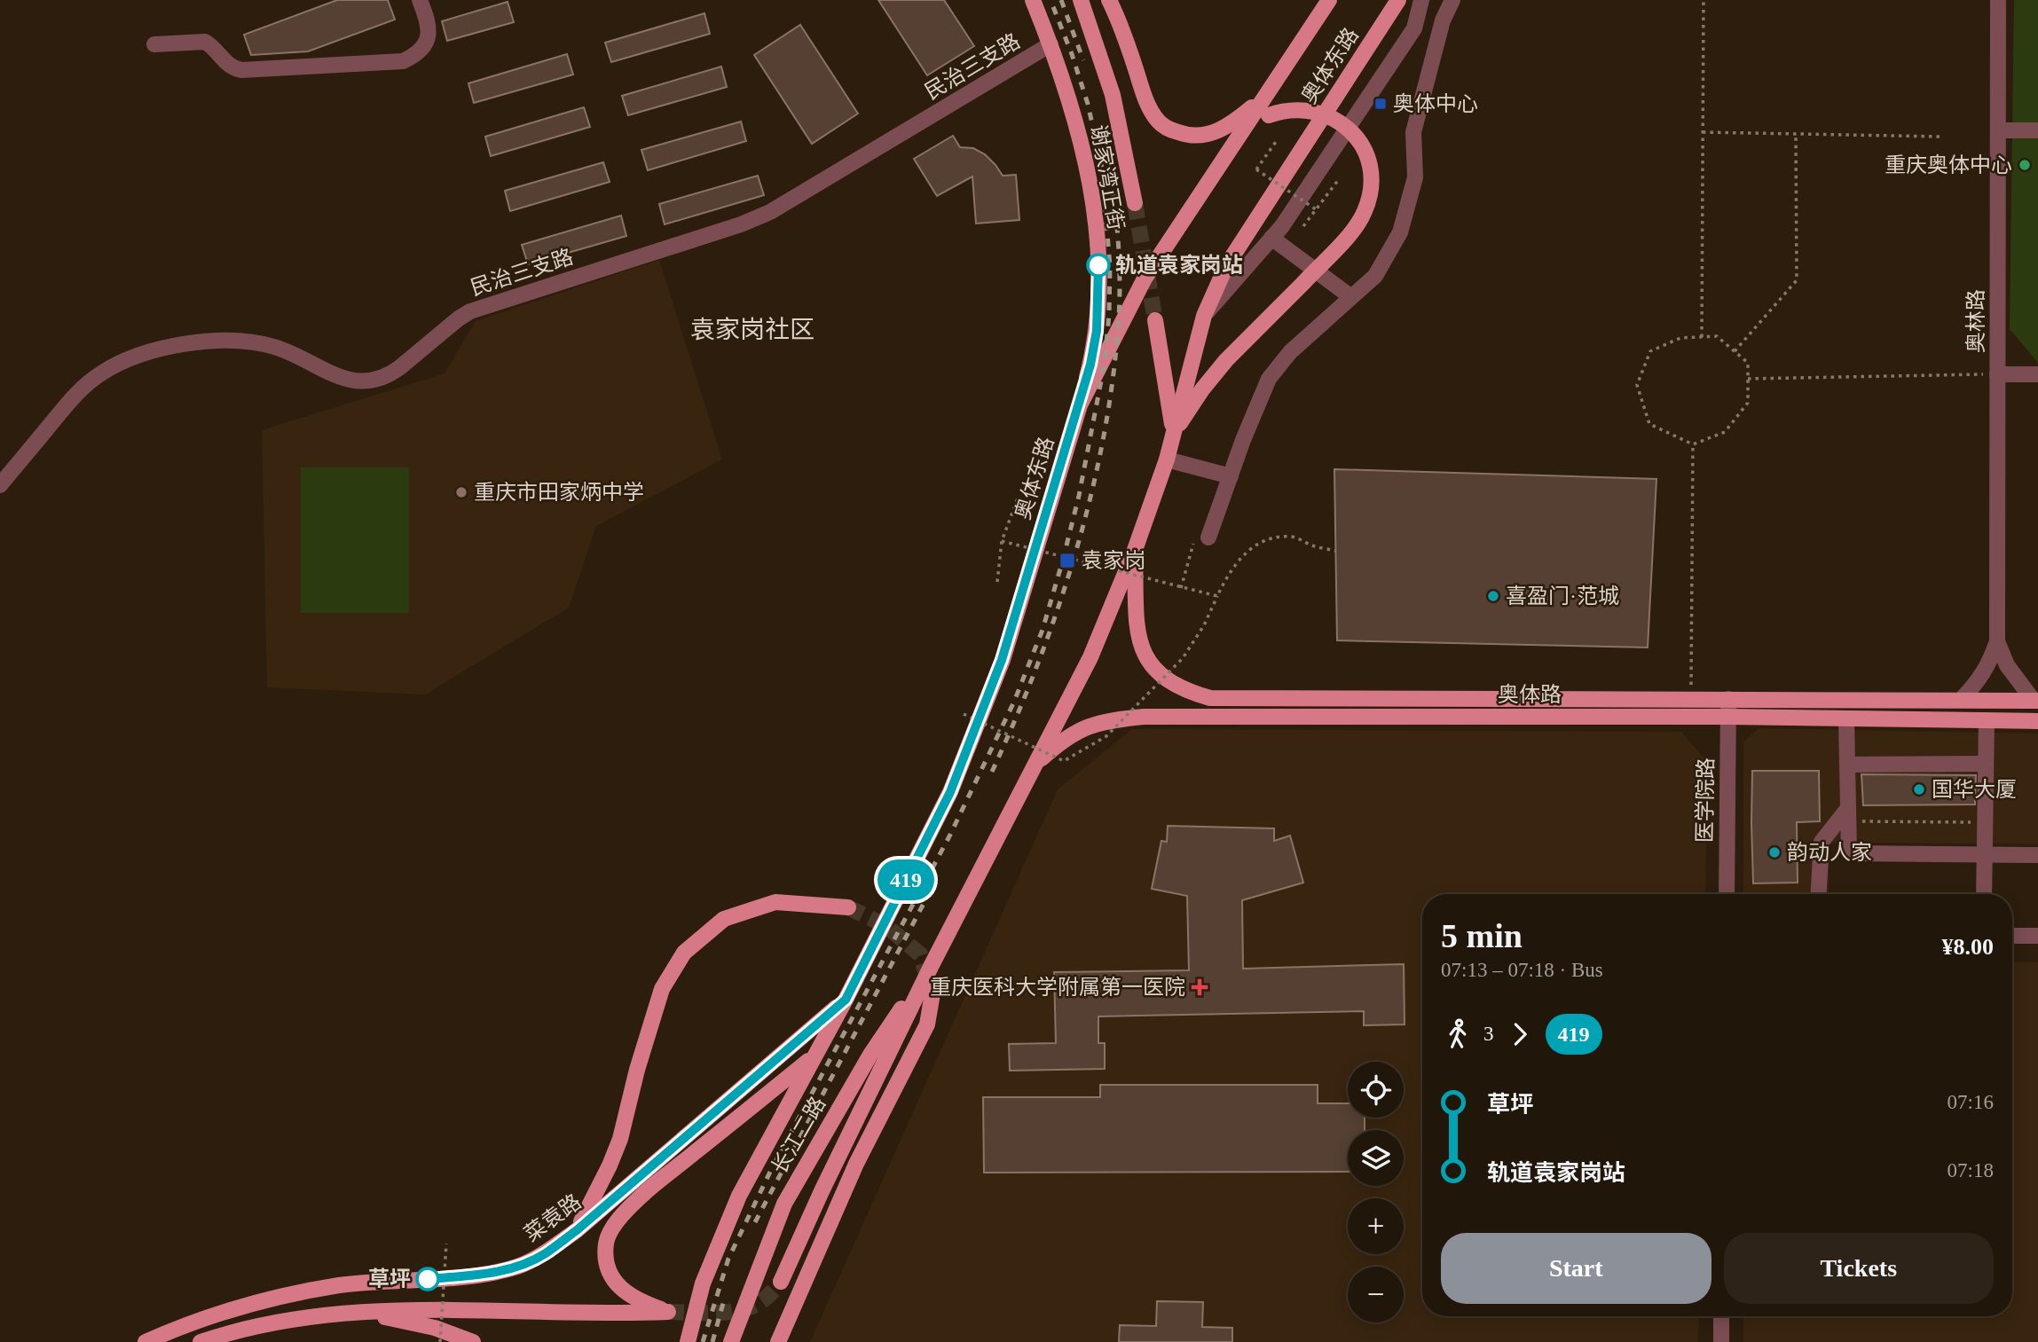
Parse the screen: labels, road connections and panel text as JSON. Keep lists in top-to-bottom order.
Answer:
{
  "streets": {
    "main road": [
      "奥体东路",
      "谢家湾正街",
      "奥体路",
      "长江二路",
      "菜袁路"
    ],
    "street": ["民治三支路", "奥林路", "医学院路"]
  },
  "crossings": [
    ["奥体东路", "谢家湾正街"],
    ["奥体东路", "奥体路"],
    ["奥体东路", "长江二路"],
    ["奥体东路", "菜袁路"],
    ["民治三支路", "谢家湾正街"],
    ["奥林路", "奥体路"],
    ["奥体路", "医学院路"],
    ["长江二路", "菜袁路"]
  ],
  "districts": ["袁家岗社区"],
  "places": {
    "transit": ["奥体中心", "袁家岗"],
    "other": [
      "重庆奥体中心",
      "轨道袁家岗站",
      "重庆市田家炳中学",
      "喜盈门·范城",
      "国华大厦",
      "韵动人家",
      "草坪"
    ],
    "health": ["重庆医科大学附属第一医院"]
  },
  "lines": ["bus line 419"],
  "page": {
    "on_map": "419",
    "heading": ["5 min", "07:13 – 07:18 · Bus", "¥8.00"],
    "legs": ["3", "419"],
    "map_buttons": ["+", "−"],
    "list": [
      {
        "name": "草坪",
        "value": "07:16"
      },
      {
        "name": "轨道袁家岗站",
        "value": "07:18"
      }
    ],
    "buttons": ["Start", "Tickets"]
  }
}
